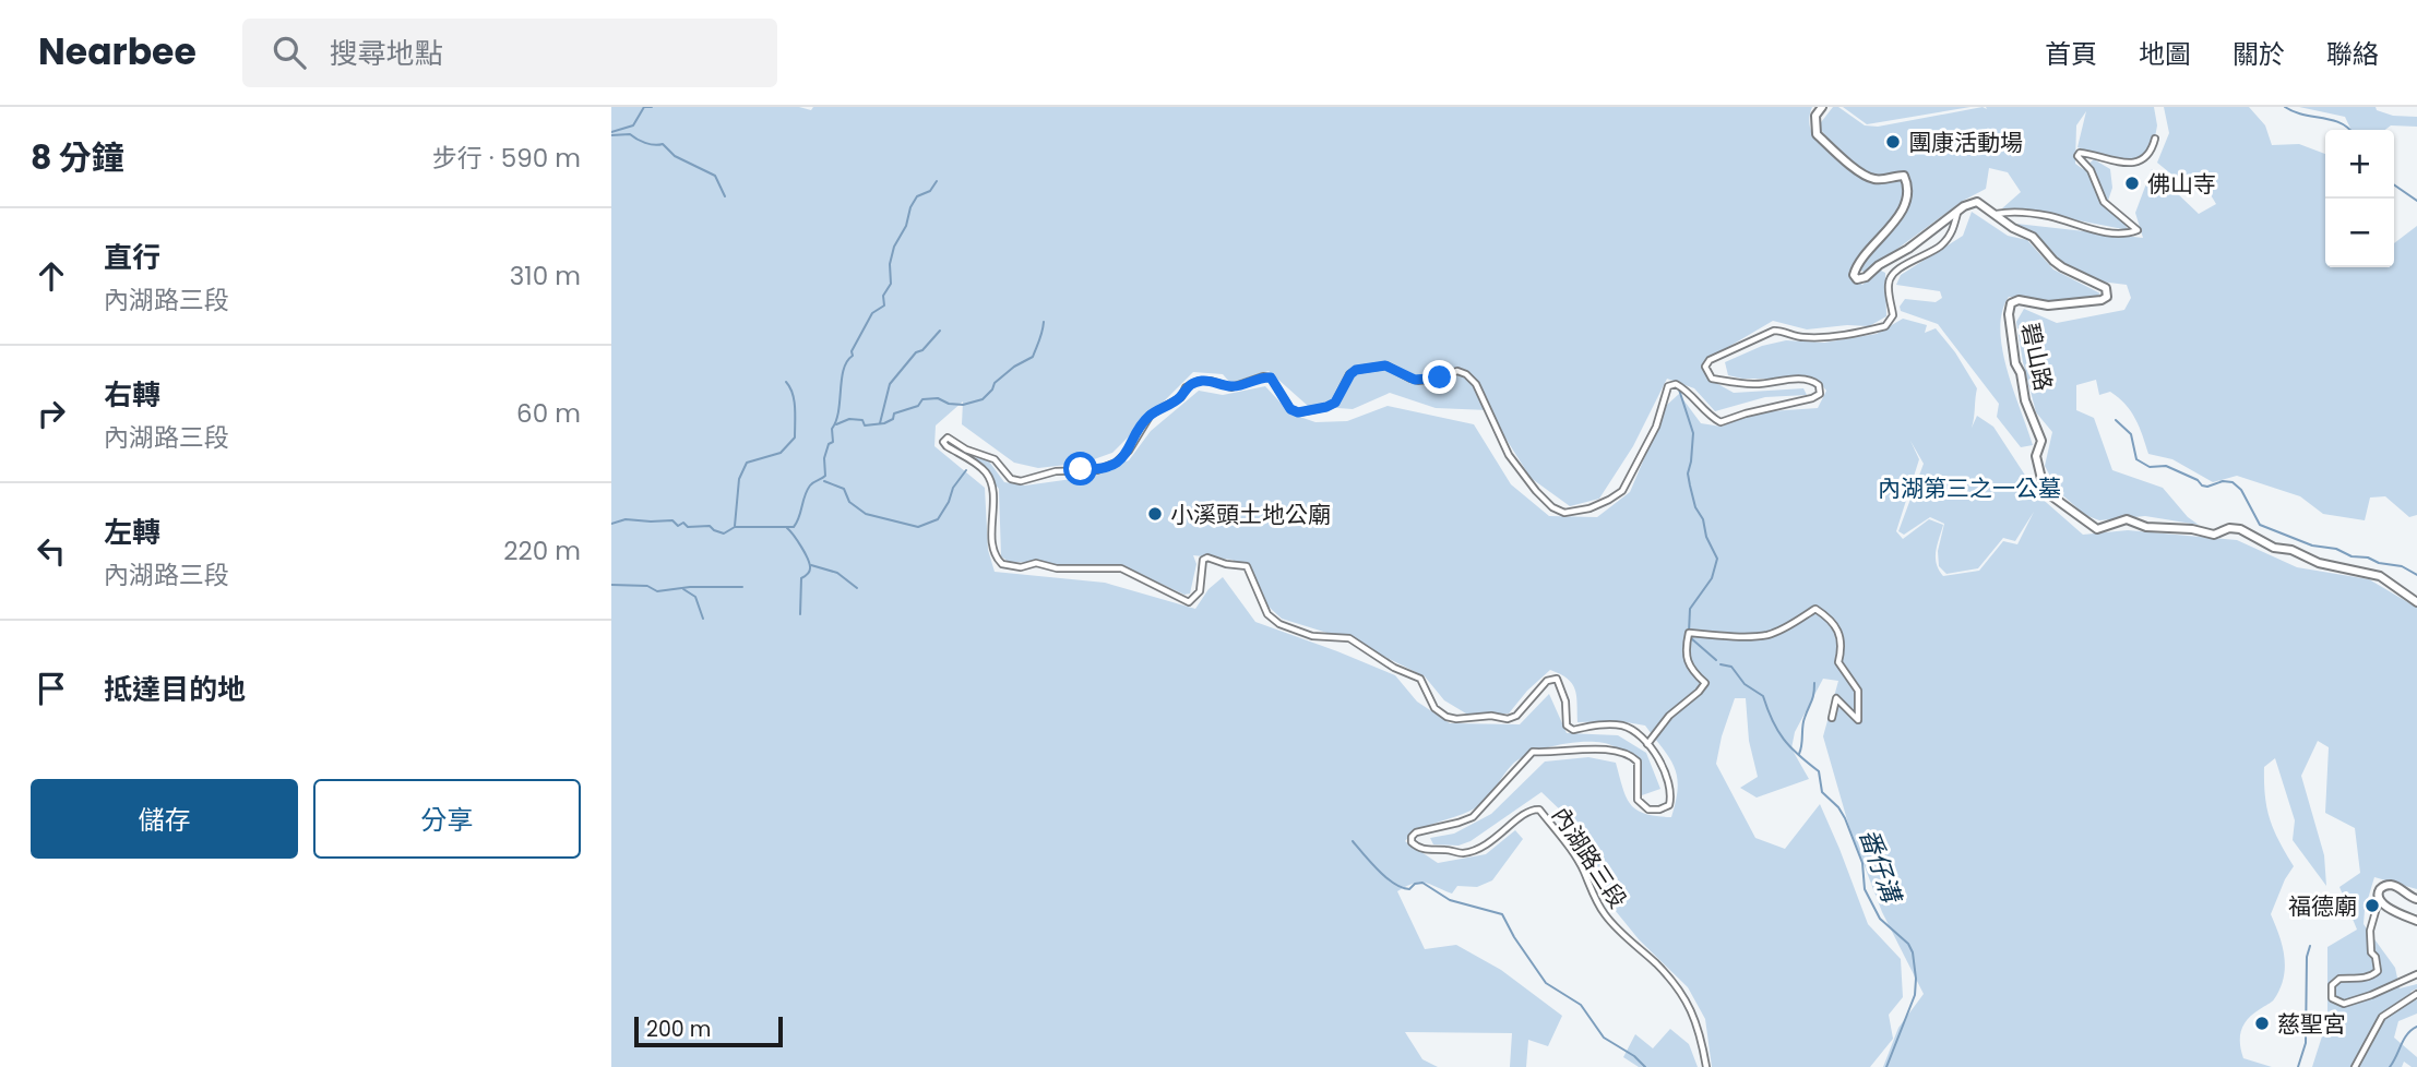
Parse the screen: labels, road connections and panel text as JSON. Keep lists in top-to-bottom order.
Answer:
{
  "streets": {
    "street": ["碧山路", "內湖路三段"]
  },
  "crossings": [
    ["碧山路", "內湖路三段"]
  ],
  "water": ["番仔溝"],
  "parks": ["內湖第三之一公墓"],
  "places": [
    "團康活動場",
    "佛山寺",
    "小溪頭土地公廟",
    "福德廟",
    "慈聖宮"
  ],
  "scale_bar": "200 m",
  "page": {
    "header": "Nearbee",
    "search": "搜尋地點",
    "nav": [
      "首頁",
      "地圖",
      "關於",
      "聯絡"
    ],
    "heading": ["8 分鐘", "步行 · 590 m"],
    "map_buttons": ["+", "−"],
    "list": [
      ["直行", "內湖路三段", "310 m"],
      ["右轉", "內湖路三段", "60 m"],
      ["左轉", "內湖路三段", "220 m"],
      "抵達目的地"
    ],
    "buttons": ["儲存", "分享"],
    "scale": "200 m"
  }
}
